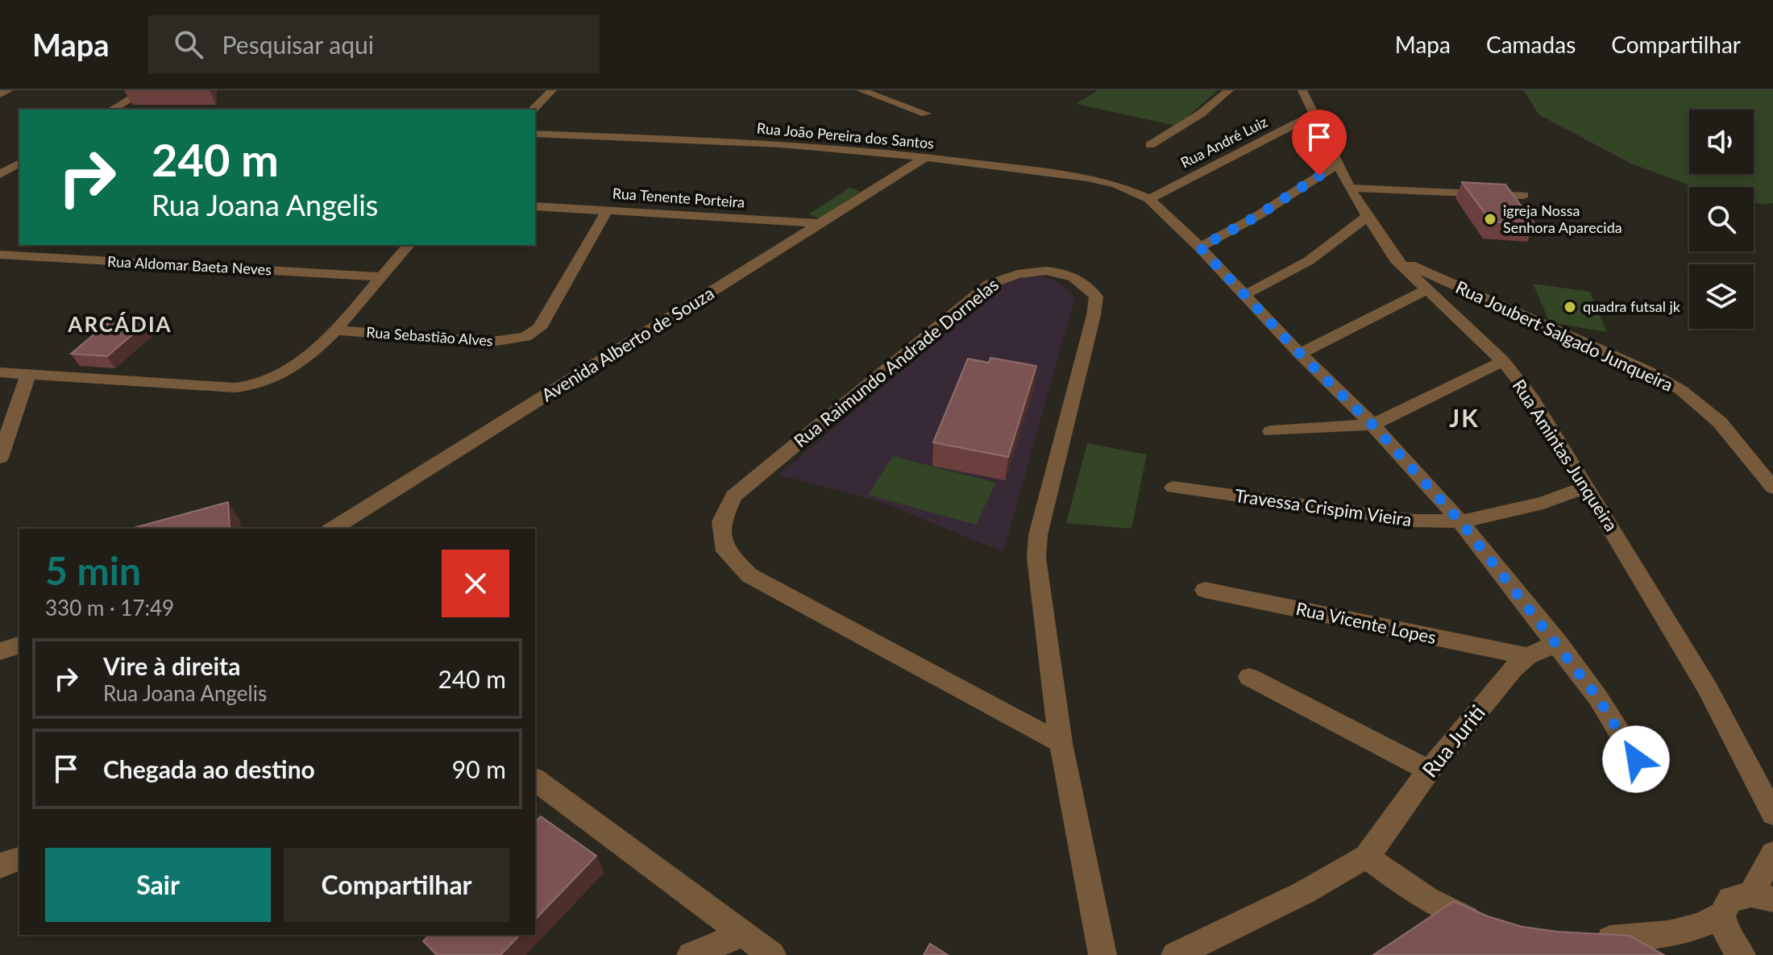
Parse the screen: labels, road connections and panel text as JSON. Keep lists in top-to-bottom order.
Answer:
{
  "streets": {
    "street": [
      "Rua João Pereira dos Santos",
      "Rua André Luiz",
      "Rua Tenente Porteira",
      "Rua Aldomar Baeta Neves",
      "Rua Joubert Salgado Junqueira",
      "Rua Sebastião Alves",
      "Avenida Alberto de Souza",
      "Rua Raimundo Andrade Dornelas",
      "Rua Amintas Junqueira",
      "Travessa Crispim Vieira",
      "Rua Vicente Lopes",
      "Rua Juriti"
    ]
  },
  "crossings": [
    ["Rua João Pereira dos Santos", "Rua André Luiz"],
    ["Rua João Pereira dos Santos", "Avenida Alberto de Souza"],
    ["Rua João Pereira dos Santos", "Travessa Crispim Vieira"],
    ["Rua João Pereira dos Santos", "Rua Juriti"],
    ["Rua André Luiz", "Rua Amintas Junqueira"],
    ["Rua Tenente Porteira", "Rua Sebastião Alves"],
    ["Rua Tenente Porteira", "Avenida Alberto de Souza"],
    ["Rua Joubert Salgado Junqueira", "Rua Amintas Junqueira"],
    ["Rua Amintas Junqueira", "Travessa Crispim Vieira"],
    ["Rua Vicente Lopes", "Rua Juriti"]
  ],
  "districts": ["ARCÁDIA", "JK"],
  "places": ["igreja Nossa Senhora Aparecida", "quadra futsal jk"],
  "page": {
    "header": "Mapa",
    "search": "Pesquisar aqui",
    "nav": ["Mapa", "Camadas", "Compartilhar"],
    "turn": ["240 m", "Rua Joana Angelis"],
    "heading": ["5 min", "330 m · 17:49"],
    "list": [
      {
        "name": "Vire à direita",
        "note": "Rua Joana Angelis",
        "value": "240 m"
      },
      {
        "name": "Chegada ao destino",
        "value": "90 m"
      }
    ],
    "buttons": ["Sair", "Compartilhar"]
  }
}
